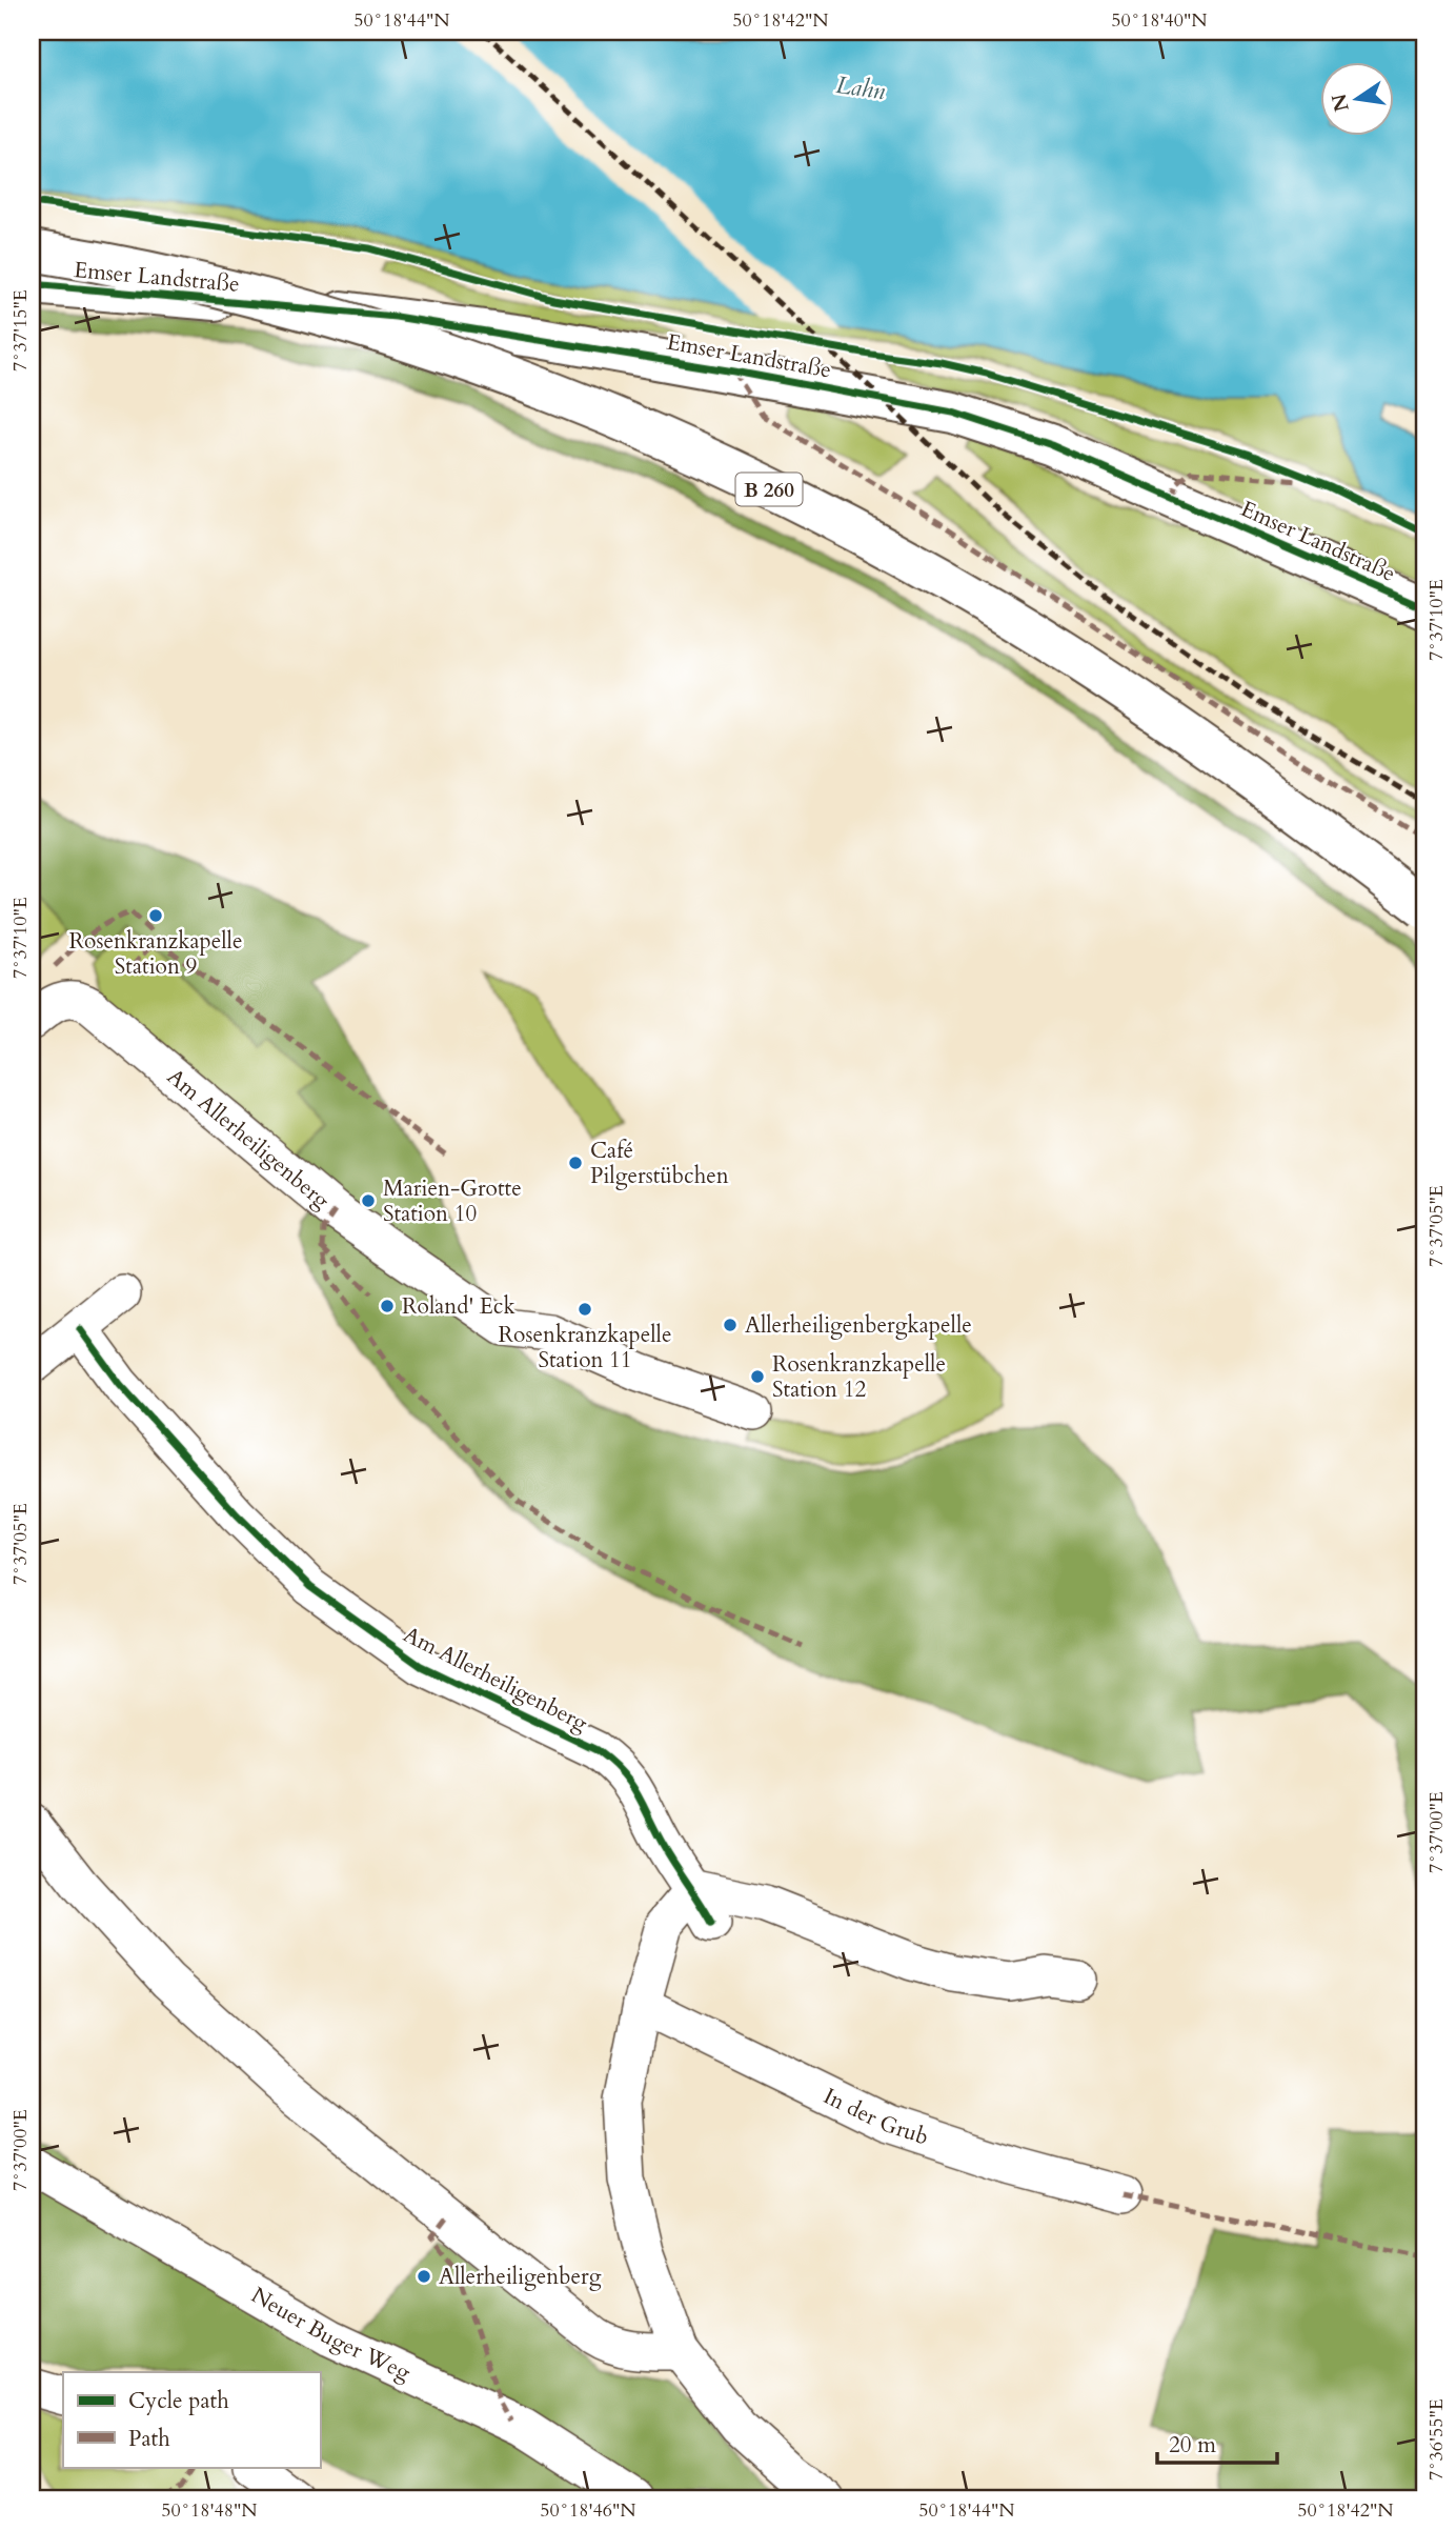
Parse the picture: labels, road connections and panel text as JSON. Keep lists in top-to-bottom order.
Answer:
{
  "streets": {
    "main road": ["Emser Landstraße", "B 260"],
    "street": ["Am Allerheiligenberg", "In der Grub", "Neuer Buger Weg"]
  },
  "water": ["Lahn"],
  "places": [
    "Rosenkranzkapelle Station 9",
    "Café Pilgerstübchen",
    "Marien-Grotte Station 10",
    "Roland' Eck",
    "Rosenkranzkapelle Station 11",
    "Allerheiligenbergkapelle",
    "Rosenkranzkapelle Station 12",
    "Allerheiligenberg"
  ],
  "legend": ["Cycle path", "Path"],
  "scale_bar": "20 m",
  "north": "left",
  "coordinates": [
    "50°18'44\"N",
    "50°18'42\"N",
    "50°18'40\"N",
    "7°37'15\"E",
    "7°37'10\"E",
    "7°37'05\"E",
    "7°37'00\"E",
    "7°36'55\"E",
    "50°18'48\"N",
    "50°18'46\"N"
  ]
}
